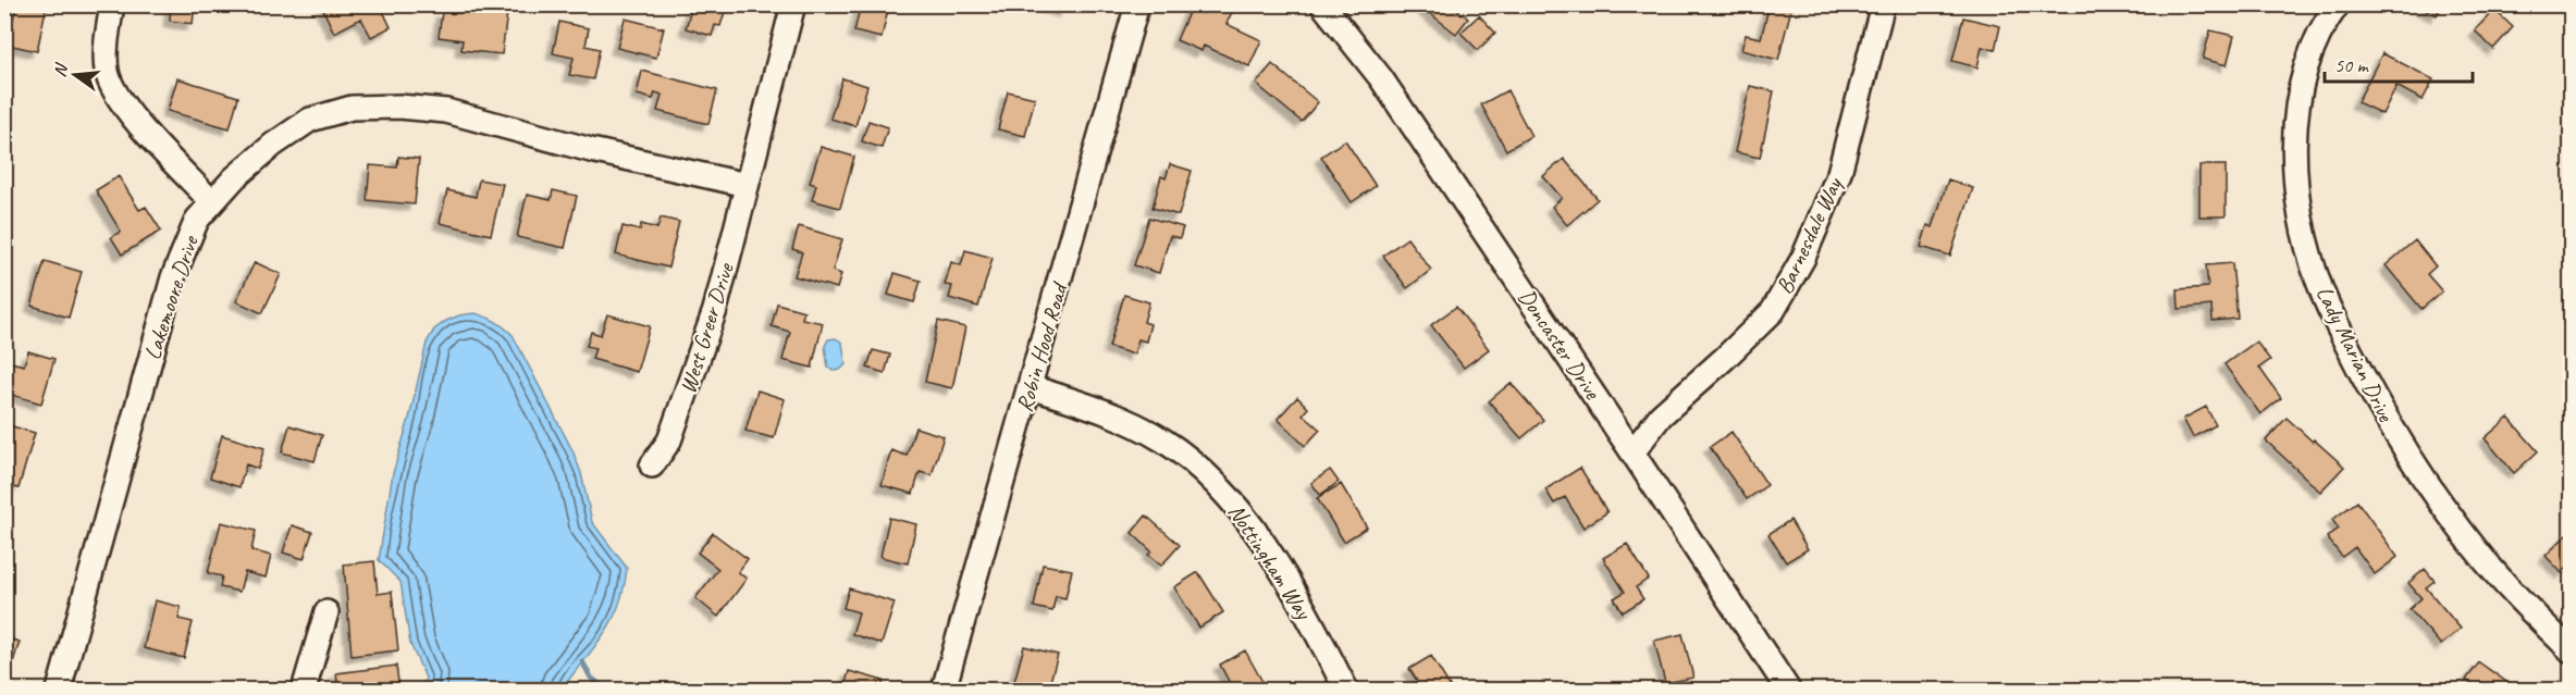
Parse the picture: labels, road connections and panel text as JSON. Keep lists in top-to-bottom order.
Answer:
{
  "streets": {
    "street": [
      "Barnesdale Way",
      "Lakemoore Drive",
      "West Greer Drive",
      "Doncaster Drive",
      "Robin Hood Road",
      "Lady Marian Drive",
      "Nottingham Way"
    ]
  },
  "crossings": [
    ["Barnesdale Way", "Doncaster Drive"],
    ["Lakemoore Drive", "West Greer Drive"],
    ["Robin Hood Road", "Nottingham Way"]
  ],
  "scale_bar": "50 m",
  "north": "left"
}
